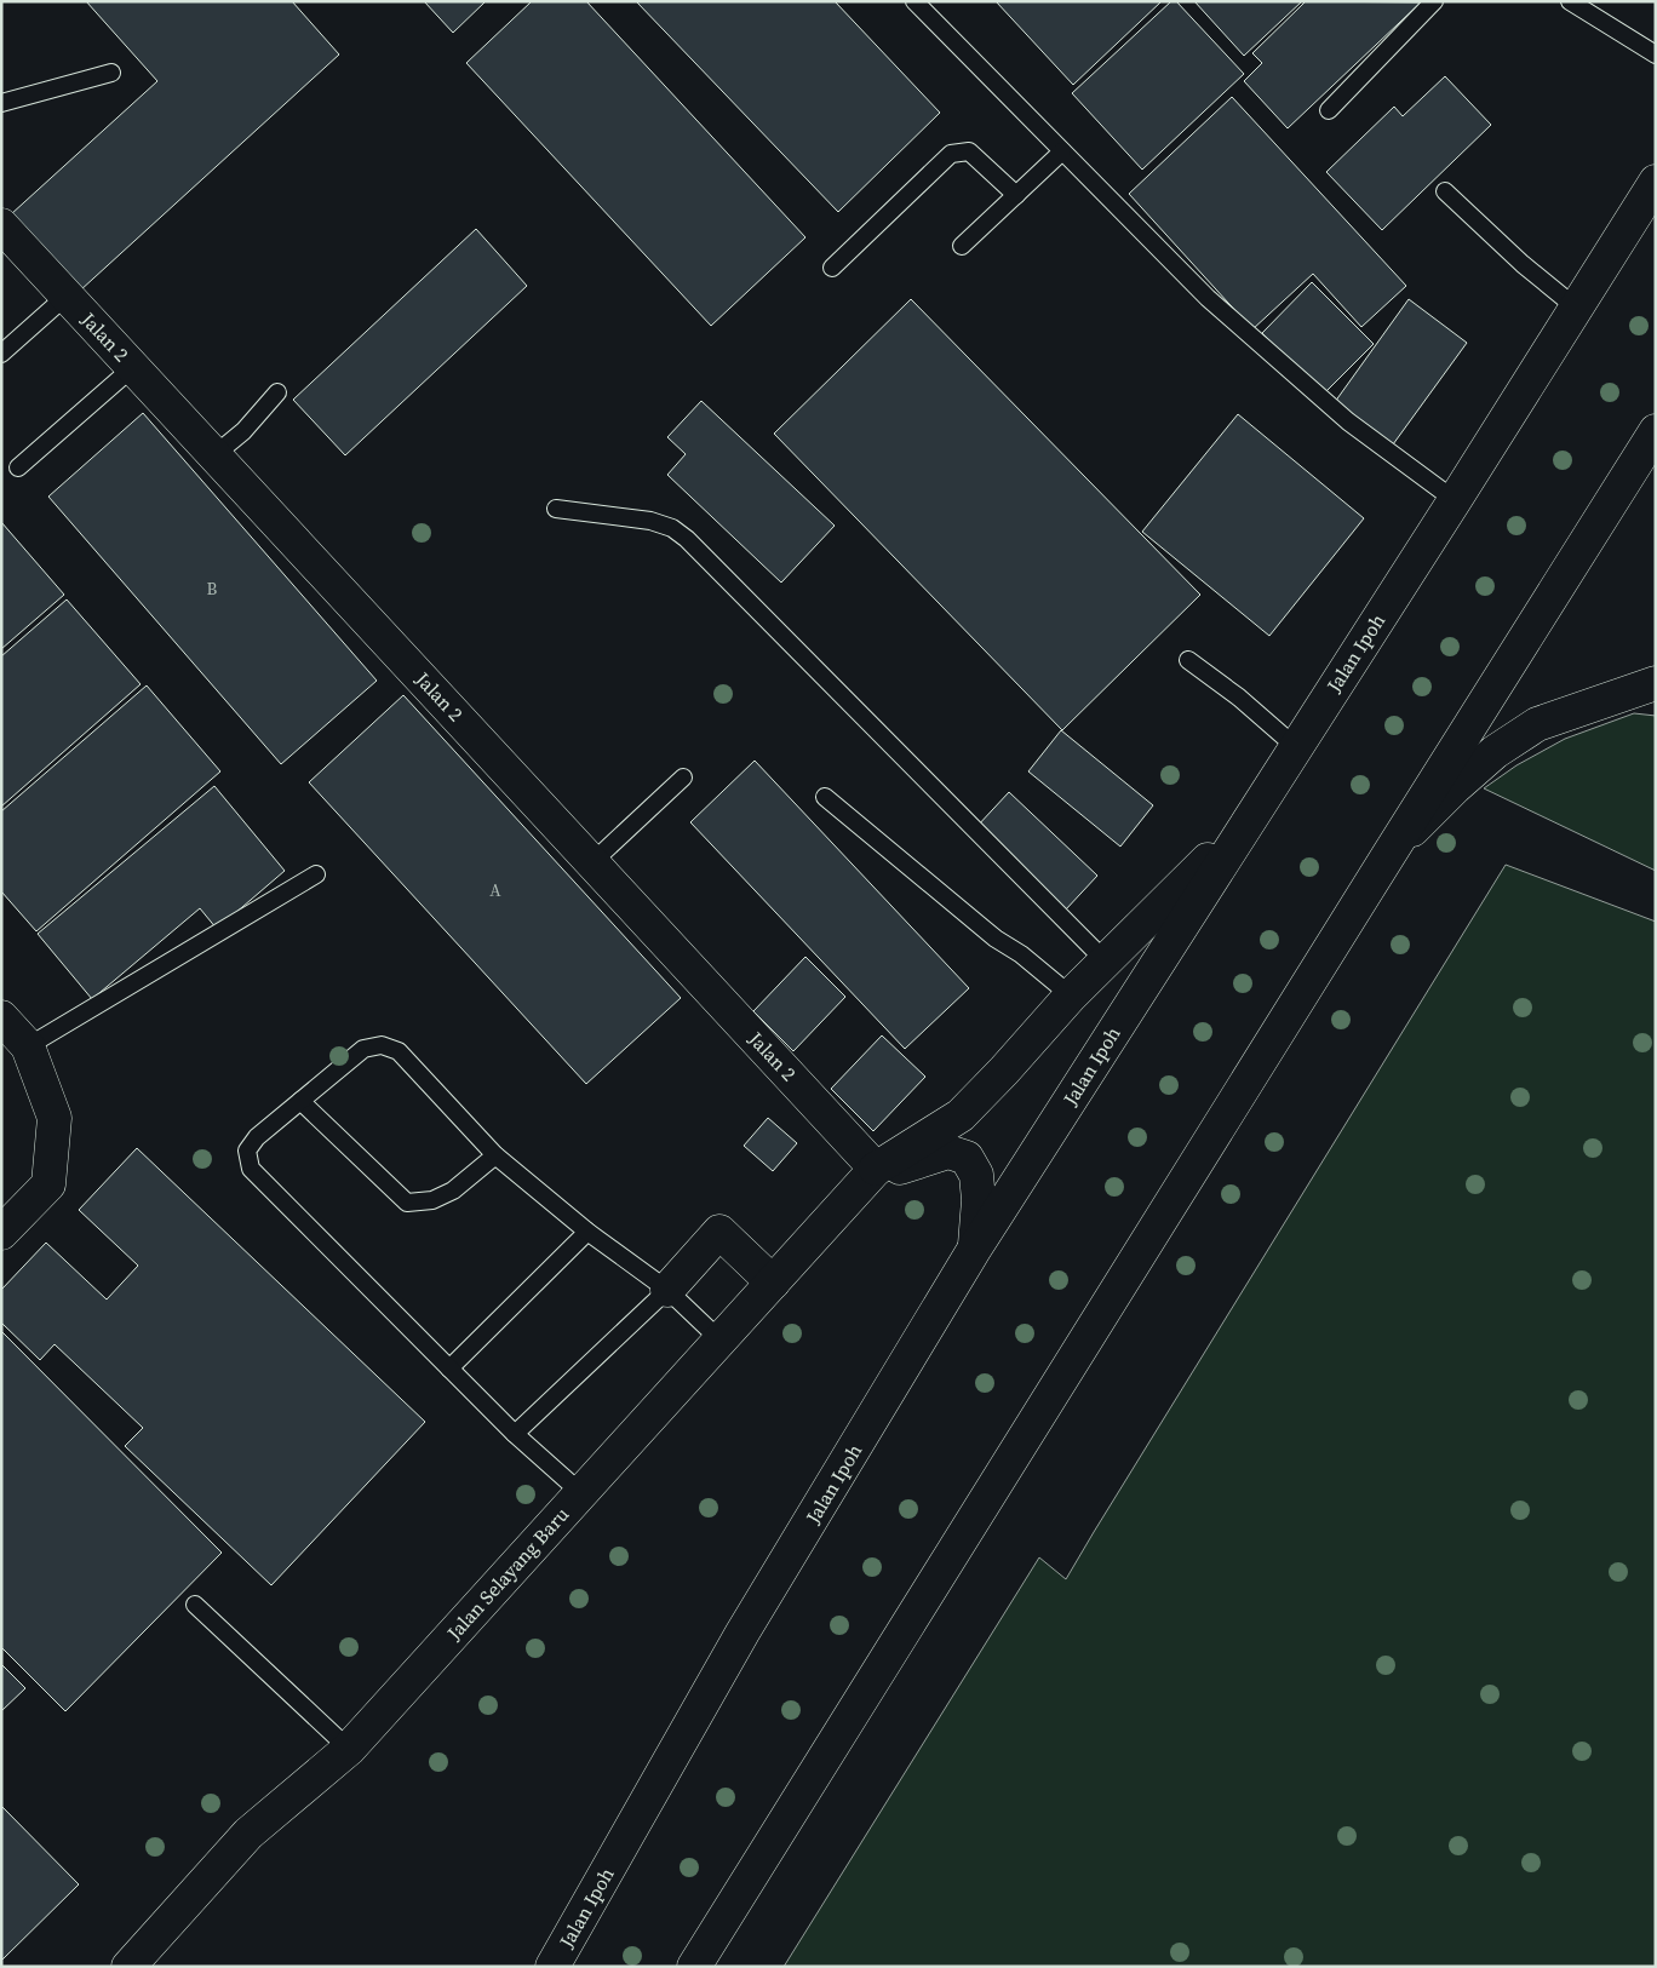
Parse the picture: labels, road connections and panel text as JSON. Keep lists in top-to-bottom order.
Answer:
{
  "streets": {
    "main road": ["Jalan 2", "Jalan Ipoh", "Jalan Selayang Baru"]
  },
  "crossings": [
    ["Jalan 2", "Jalan Selayang Baru"],
    ["Jalan Ipoh", "Jalan Selayang Baru"]
  ],
  "house_numbers": ["B", "A"]
}
